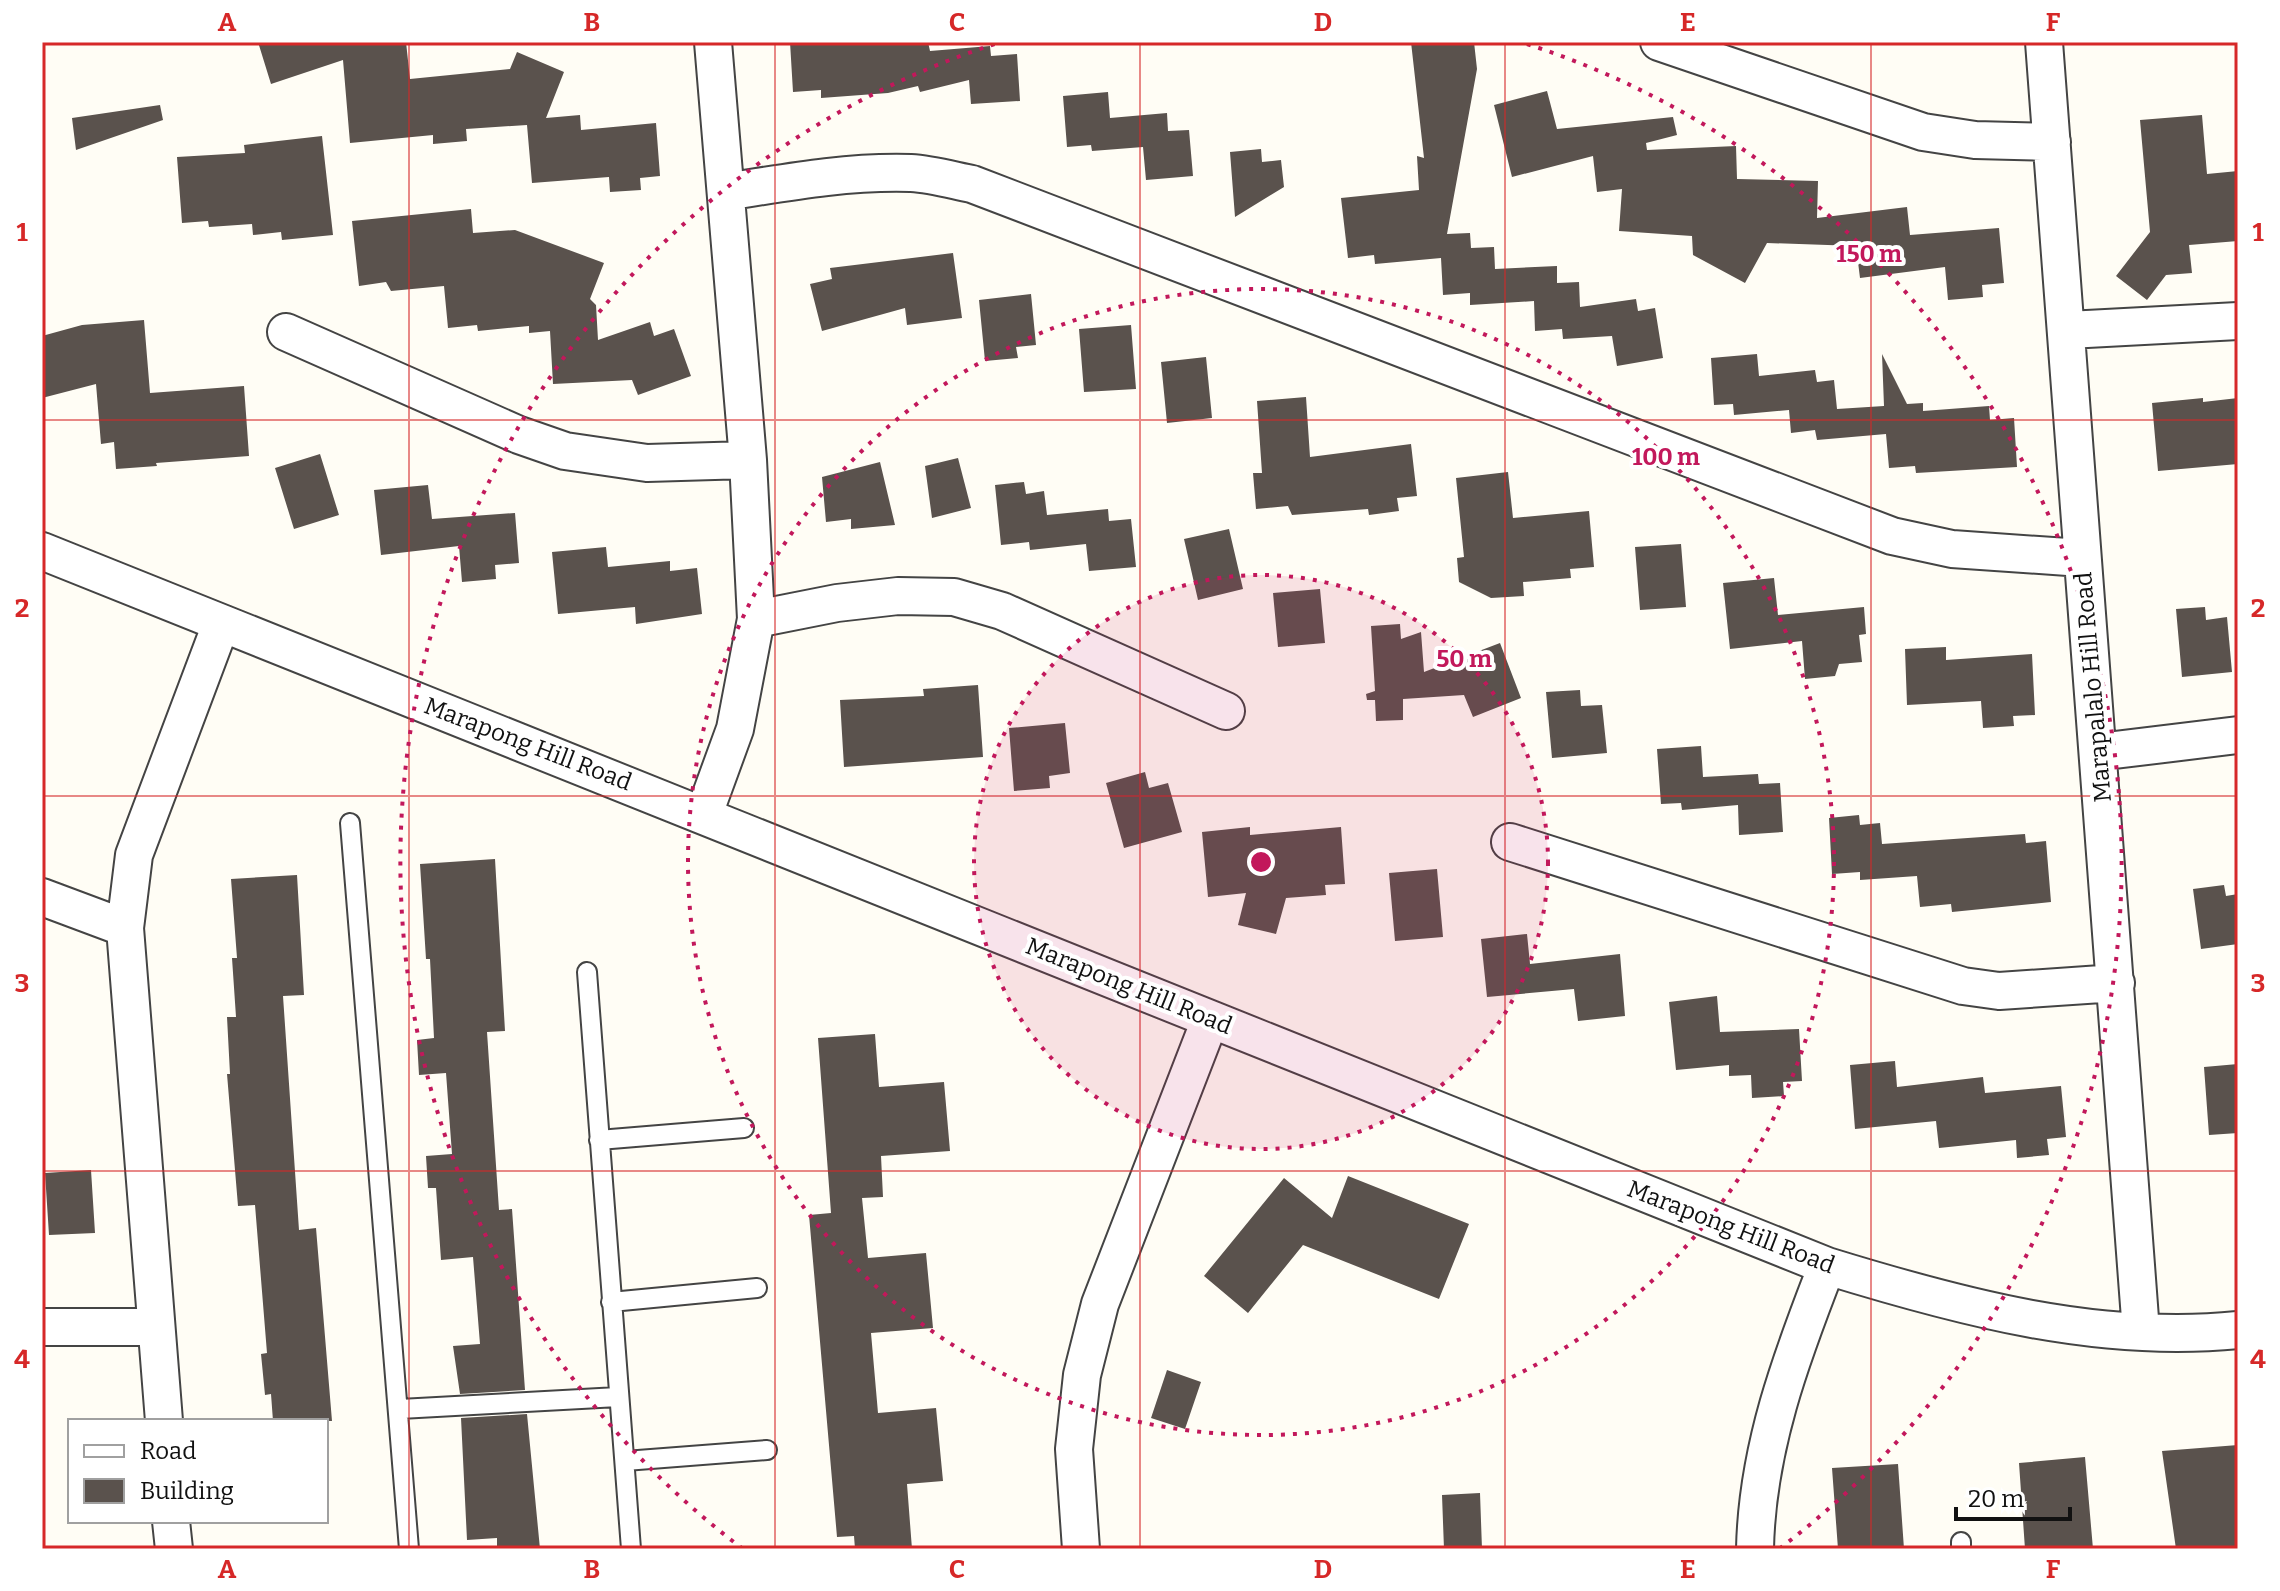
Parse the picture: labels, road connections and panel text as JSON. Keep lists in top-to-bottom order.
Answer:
{
  "streets": {
    "street": ["Marapalalo Hill Road", "Marapong Hill Road"]
  },
  "crossings": [
    ["Marapalalo Hill Road", "Marapong Hill Road"]
  ],
  "legend": ["Road", "Building"],
  "scale_bar": "20 m",
  "grid": {
    "columns": [
      "A",
      "B",
      "C",
      "D",
      "E",
      "F"
    ],
    "rows": [
      "1",
      "2",
      "3",
      "4"
    ]
  },
  "rings": ["150 m", "100 m", "50 m"]
}
